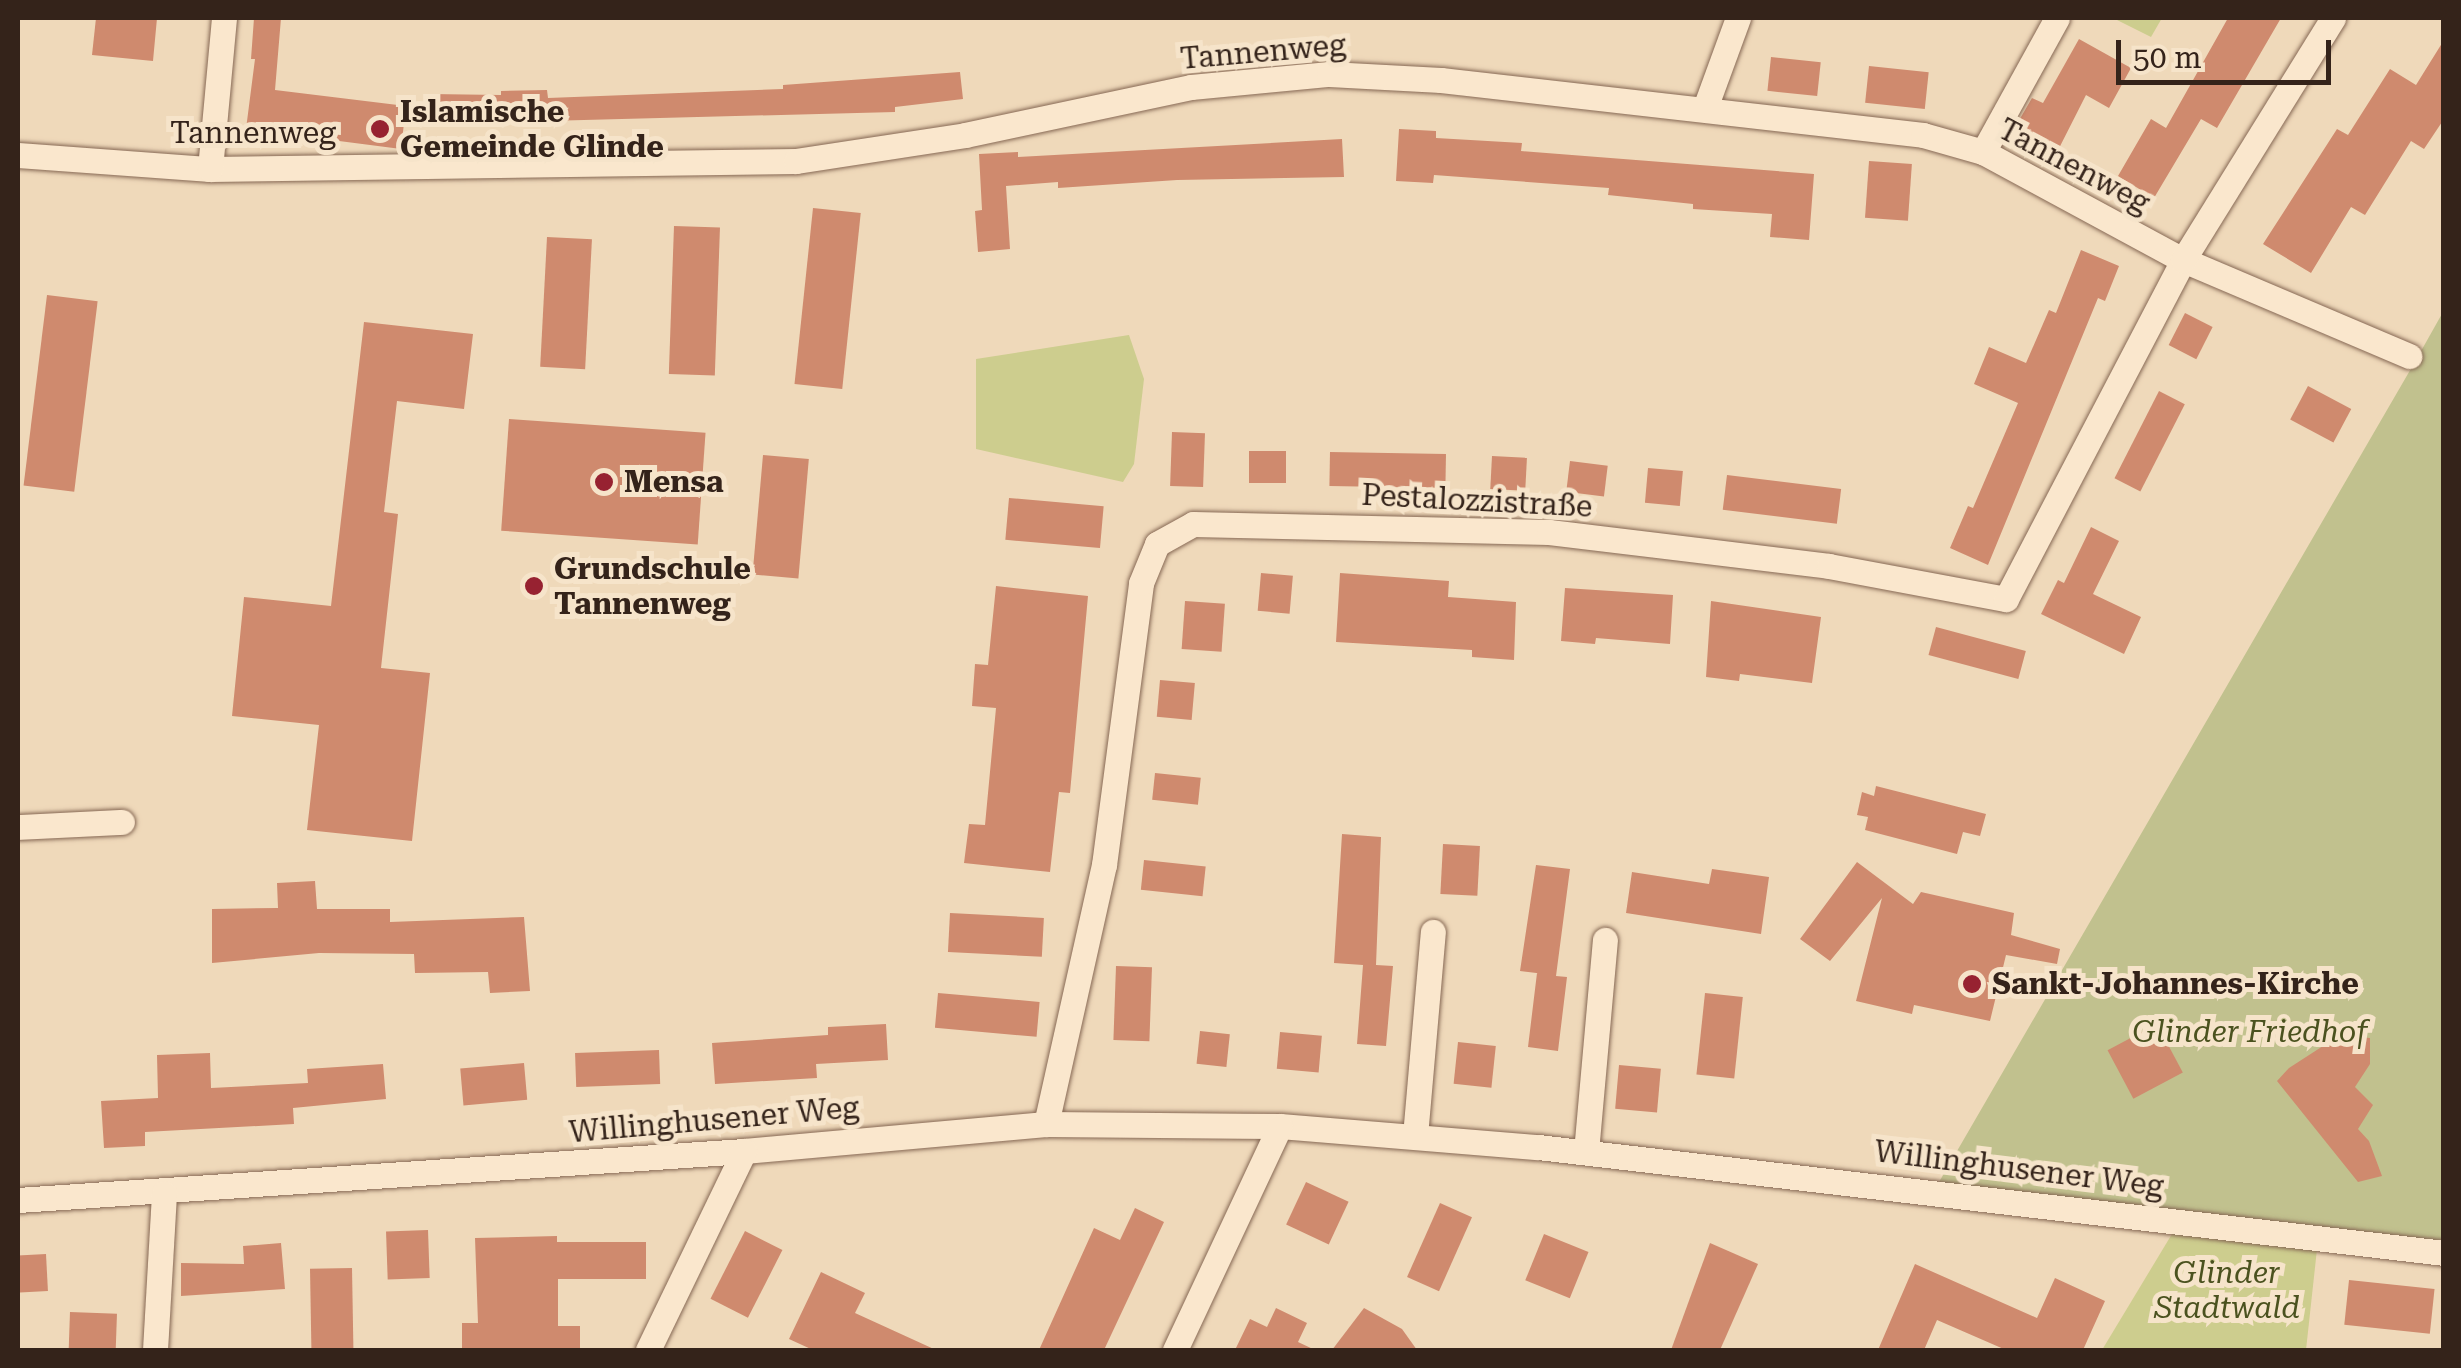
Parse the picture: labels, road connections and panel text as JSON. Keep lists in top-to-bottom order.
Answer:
{
  "streets": {
    "street": ["Tannenweg", "Pestalozzistraße", "Willinghusener Weg"]
  },
  "crossings": [
    ["Tannenweg", "Pestalozzistraße"],
    ["Pestalozzistraße", "Willinghusener Weg"]
  ],
  "parks": ["Glinder Friedhof", "Glinder Stadtwald"],
  "places": [
    "Islamische Gemeinde Glinde",
    "Mensa",
    "Grundschule Tannenweg",
    "Sankt-Johannes-Kirche"
  ],
  "scale_bar": "50 m"
}
